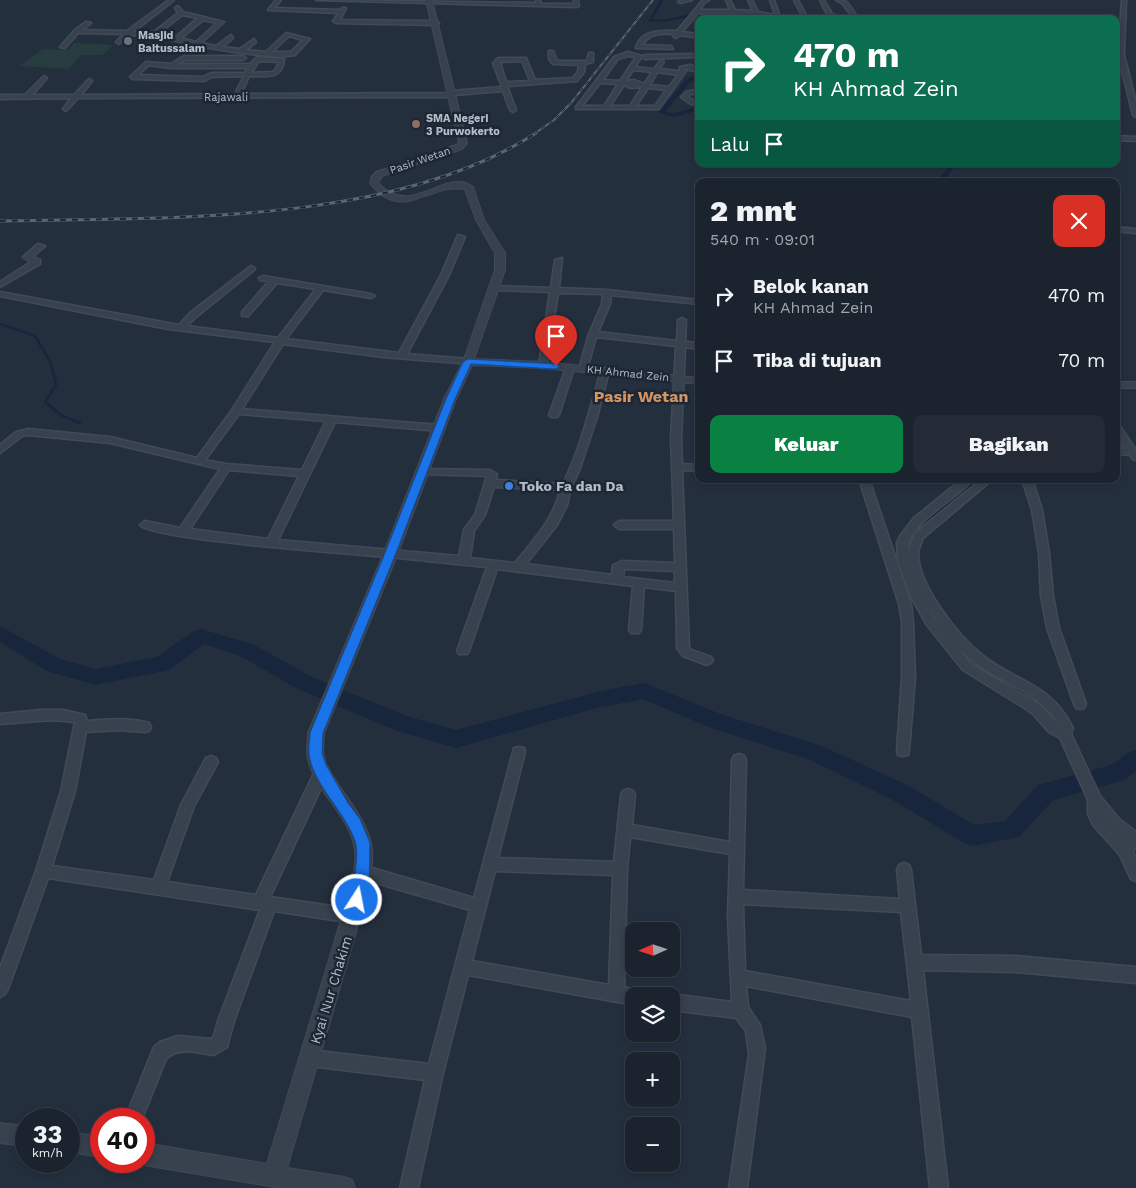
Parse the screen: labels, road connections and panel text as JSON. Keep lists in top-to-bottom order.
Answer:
{
  "streets": {
    "street": [
      "Rajawali",
      "Pasir Wetan",
      "KH Ahmad Zein",
      "Kyai Nur Chakim"
    ]
  },
  "crossings": [
    ["Rajawali", "Pasir Wetan"],
    ["Pasir Wetan", "KH Ahmad Zein"],
    ["Pasir Wetan", "Kyai Nur Chakim"],
    ["KH Ahmad Zein", "Kyai Nur Chakim"]
  ],
  "districts": ["Pasir Wetan"],
  "places": ["Masjid Baitussalam", "SMA Negeri 3 Purwokerto", "Toko Fa dan Da"],
  "north": "left",
  "page": {
    "turn": ["470 m", "KH Ahmad Zein"],
    "then": "Lalu",
    "heading": ["2 mnt", "540 m · 09:01"],
    "list": [
      {
        "name": "Belok kanan",
        "note": "KH Ahmad Zein",
        "value": "470 m"
      },
      {
        "name": "Tiba di tujuan",
        "value": "70 m"
      }
    ],
    "buttons": ["Keluar", "Bagikan"],
    "map_buttons": ["+", "−"],
    "speed": "33 km/h",
    "limit": "40"
  }
}
